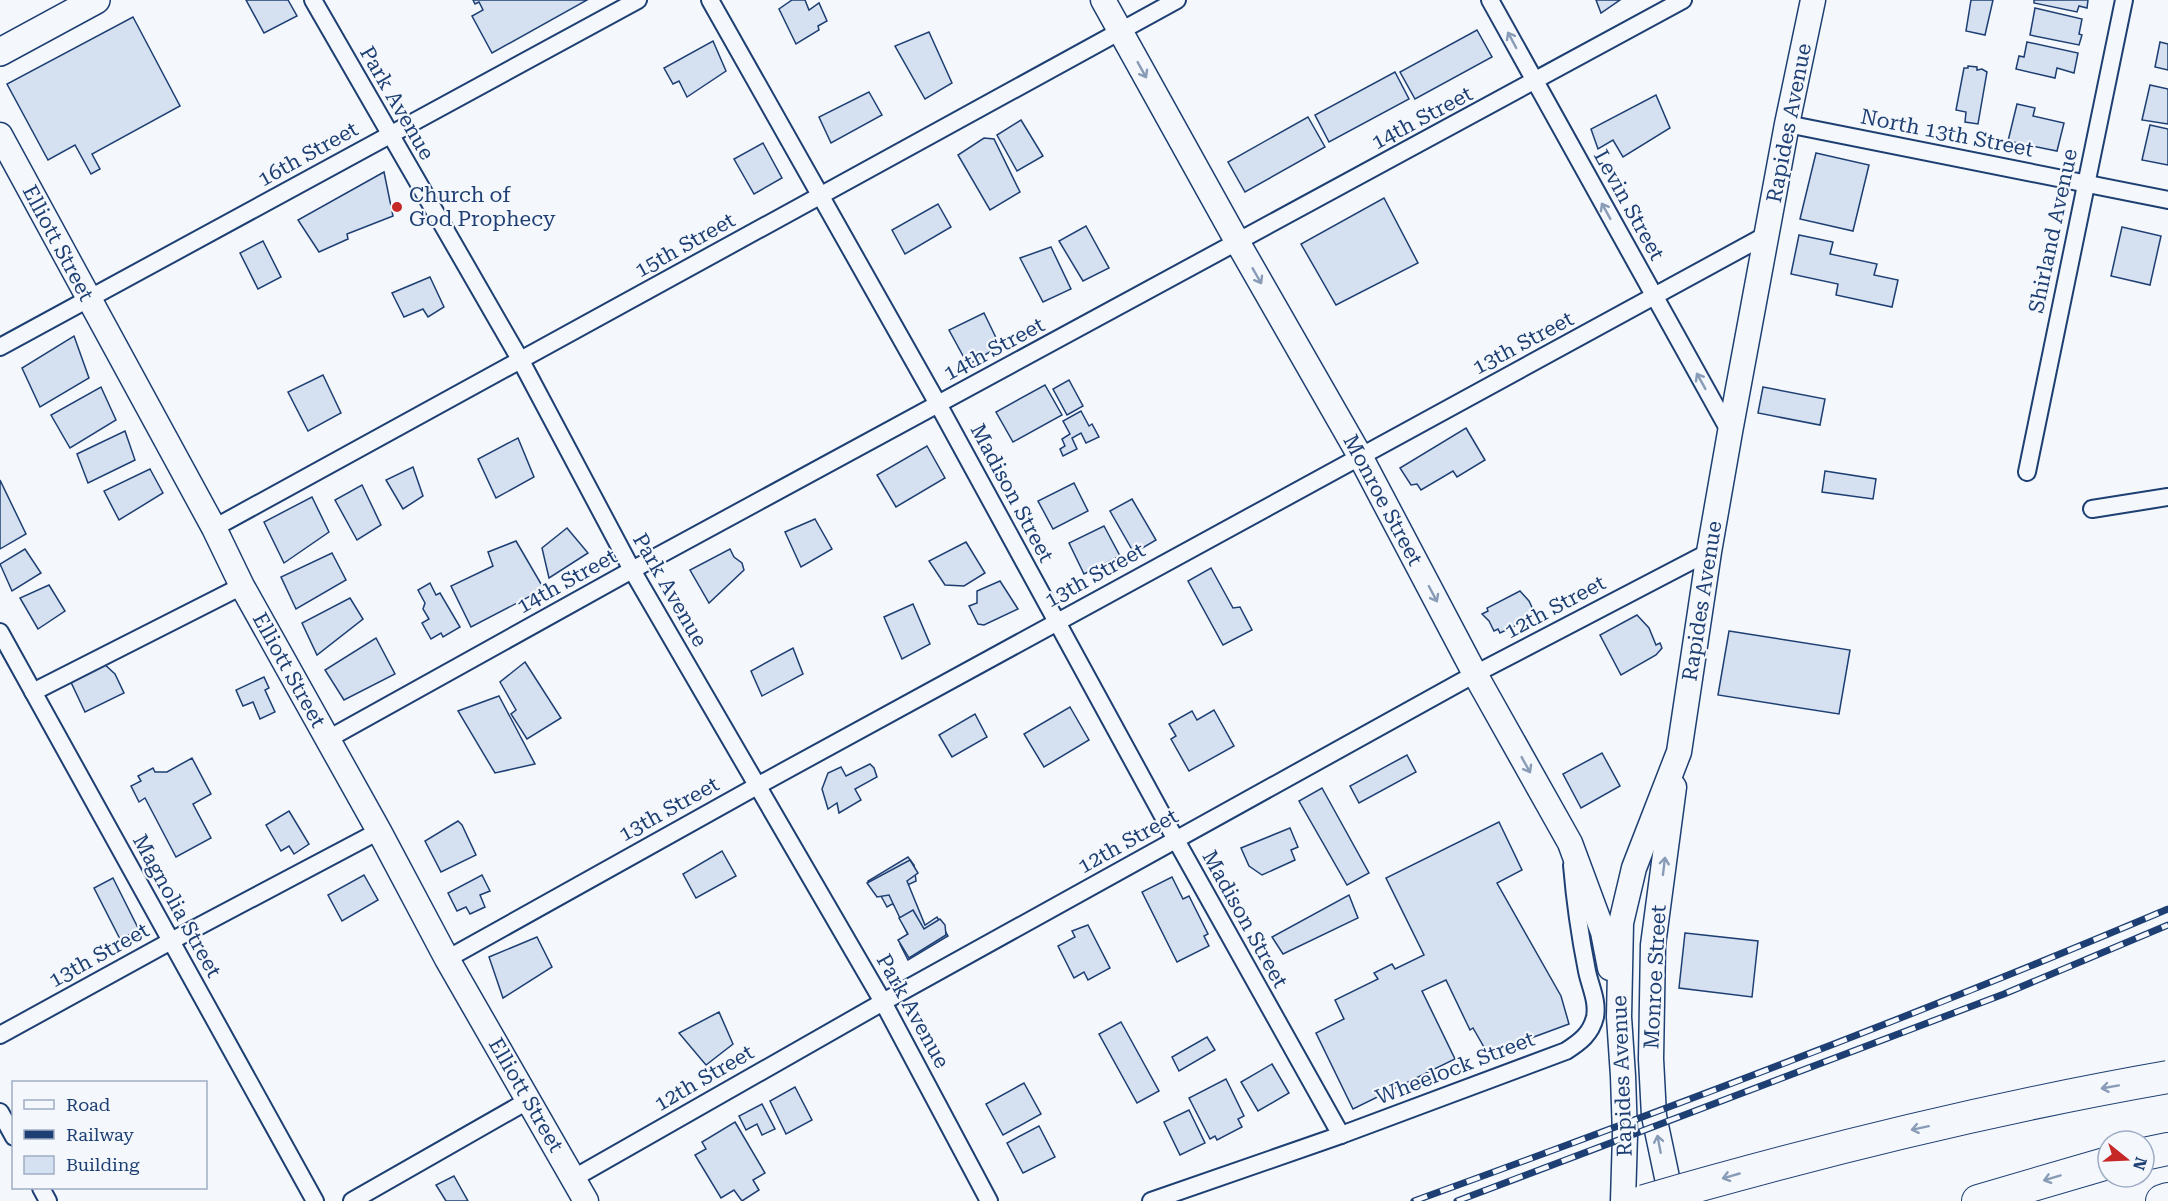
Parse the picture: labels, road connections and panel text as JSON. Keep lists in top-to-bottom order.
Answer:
{
  "streets": {
    "main road": ["Rapides Avenue", "Elliott Street", "Monroe Street"],
    "street": [
      "Park Avenue",
      "14th Street",
      "North 13th Street",
      "16th Street",
      "Levin Street",
      "Shirland Avenue",
      "15th Street",
      "13th Street",
      "Madison Street",
      "12th Street",
      "Magnolia Street",
      "Wheelock Street"
    ]
  },
  "crossings": [
    ["Park Avenue", "14th Street"],
    ["Park Avenue", "16th Street"],
    ["Park Avenue", "15th Street"],
    ["Park Avenue", "13th Street"],
    ["Park Avenue", "12th Street"],
    ["14th Street", "Levin Street"],
    ["14th Street", "Elliott Street"],
    ["14th Street", "Madison Street"],
    ["14th Street", "Monroe Street"],
    ["Rapides Avenue", "North 13th Street"],
    ["Rapides Avenue", "Levin Street"],
    ["Rapides Avenue", "13th Street"],
    ["Rapides Avenue", "Monroe Street"],
    ["Rapides Avenue", "12th Street"],
    ["North 13th Street", "Shirland Avenue"],
    ["16th Street", "Elliott Street"],
    ["Levin Street", "13th Street"],
    ["Elliott Street", "15th Street"],
    ["Elliott Street", "13th Street"],
    ["Elliott Street", "12th Street"],
    ["15th Street", "Madison Street"],
    ["15th Street", "Monroe Street"],
    ["13th Street", "Madison Street"],
    ["13th Street", "Monroe Street"],
    ["13th Street", "Magnolia Street"],
    ["Madison Street", "12th Street"],
    ["Madison Street", "Wheelock Street"],
    ["Monroe Street", "12th Street"],
    ["Monroe Street", "Wheelock Street"]
  ],
  "one_way": ["Levin Street"],
  "places": ["Church of God Prophecy"],
  "legend": ["Road", "Railway", "Building"],
  "north": "right"
}
